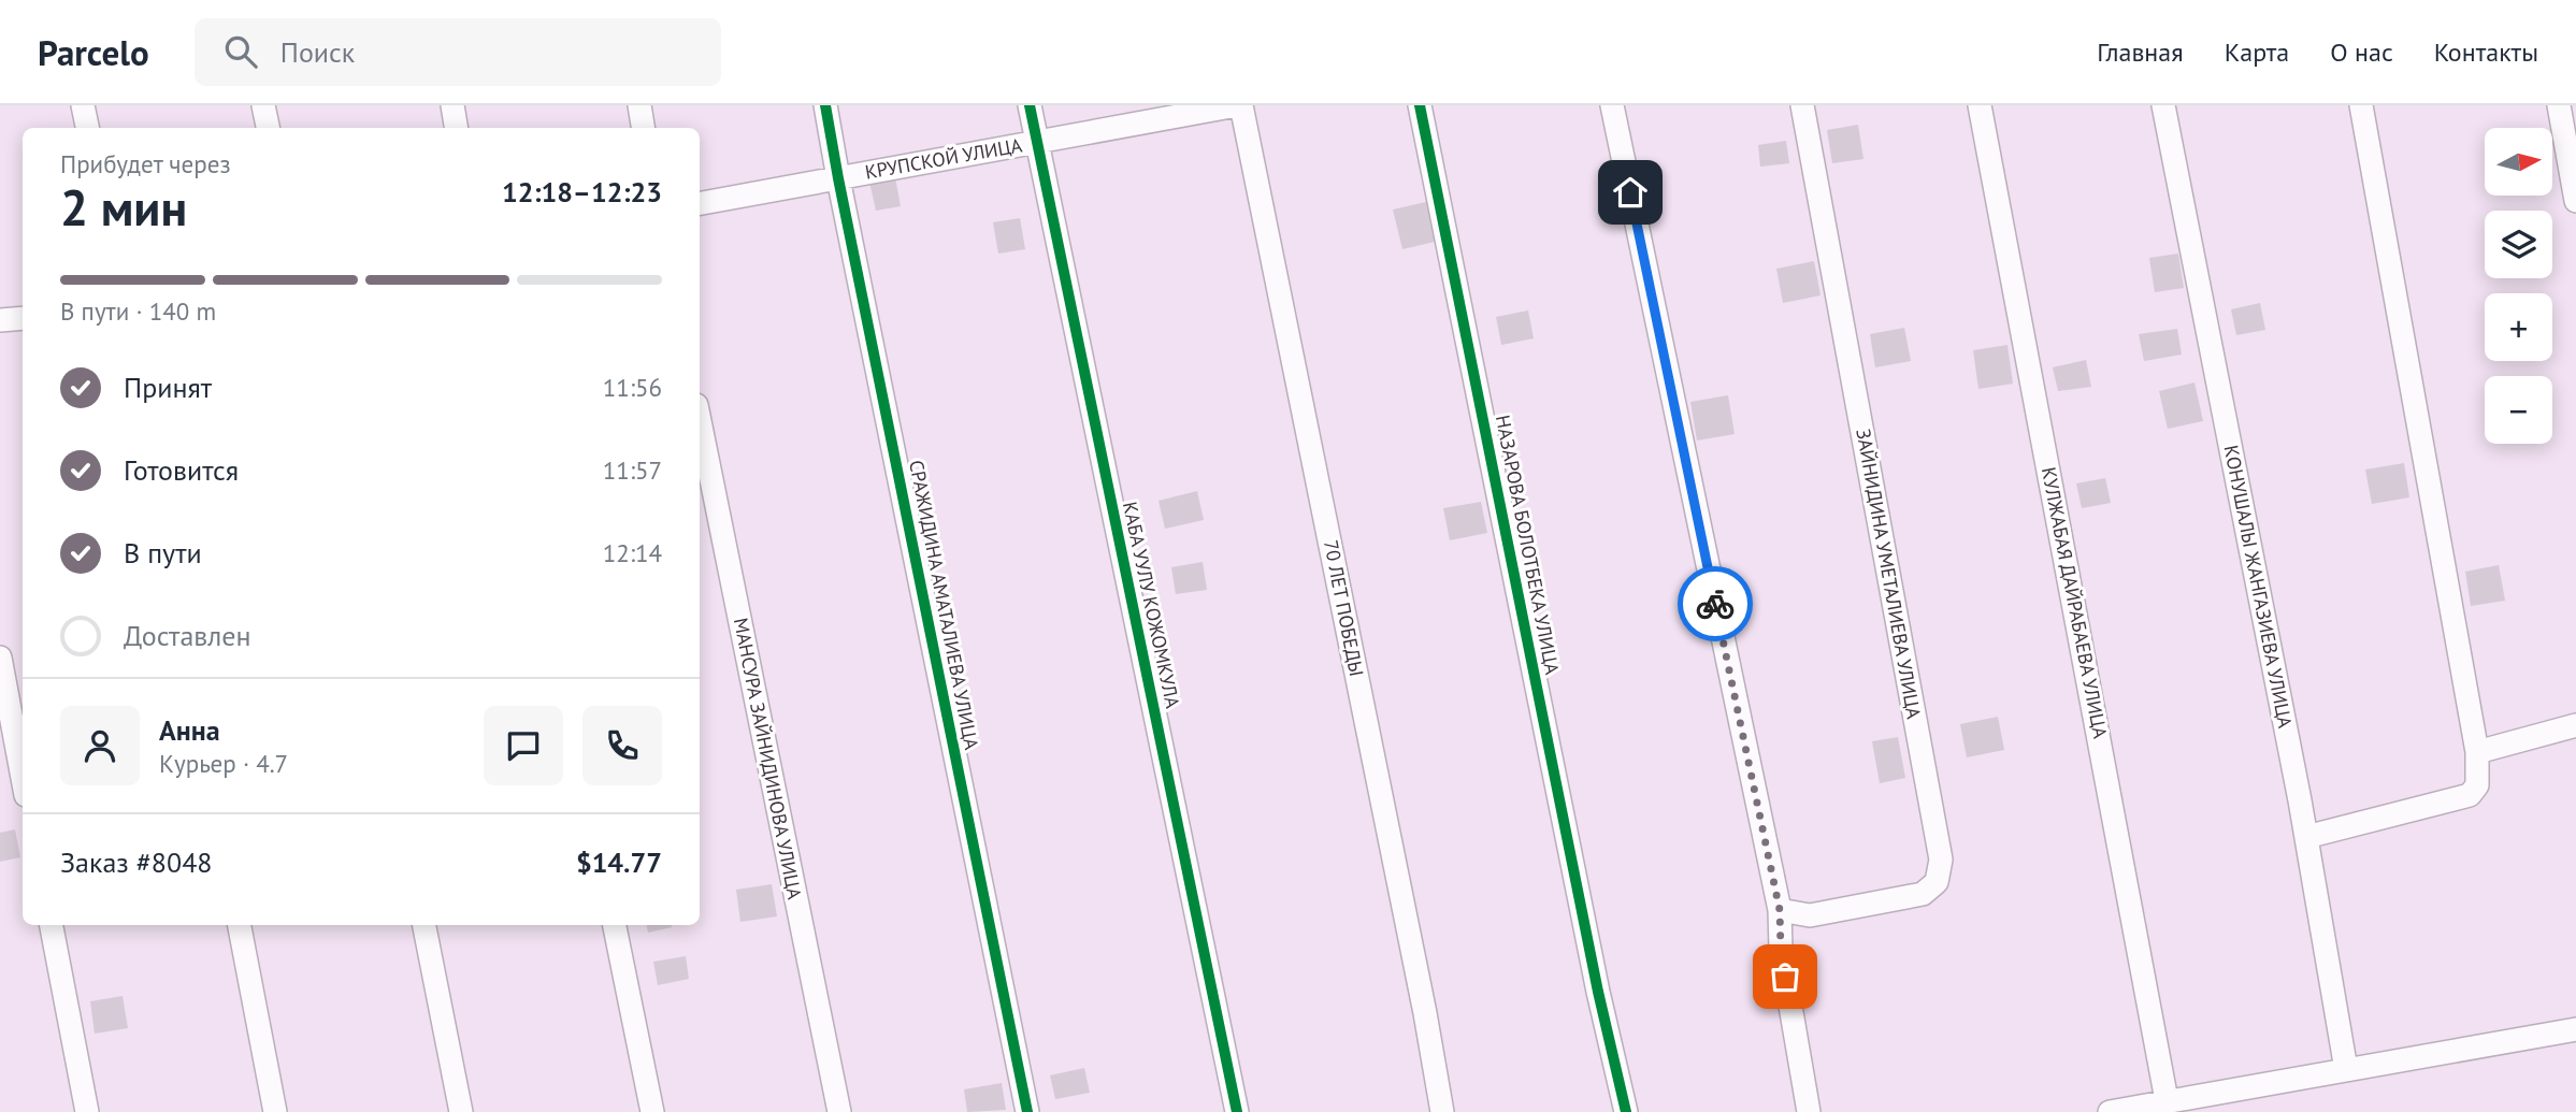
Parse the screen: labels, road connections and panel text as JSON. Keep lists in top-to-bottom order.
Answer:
{
  "streets": {
    "street": [
      "КРУПСКОЙ УЛИЦА",
      "НАЗАРОВА БОЛОТБЕКА УЛИЦА",
      "ЗАЙНИДИНА УМЕТАЛИЕВА УЛИЦА",
      "КОНУШАЛЫ ЖАНГАЗИЕВА УЛИЦА",
      "КУЛЖАБАЯ ДАЙРАБАЕВА УЛИЦА",
      "СРАЖИДИНА АМАТАЛИЕВА УЛИЦА",
      "КАБА УУЛУ КОЖОМКУЛА",
      "70 ЛЕТ ПОБЕДЫ",
      "МАНСУРА ЗАЙНИДИНОВА УЛИЦА"
    ]
  },
  "crossings": [
    ["КРУПСКОЙ УЛИЦА", "СРАЖИДИНА АМАТАЛИЕВА УЛИЦА"],
    ["КРУПСКОЙ УЛИЦА", "КАБА УУЛУ КОЖОМКУЛА"],
    ["КРУПСКОЙ УЛИЦА", "70 ЛЕТ ПОБЕДЫ"]
  ],
  "north": "right",
  "page": {
    "header": "Parcelo",
    "search": "Поиск",
    "nav": [
      "Главная",
      "Карта",
      "О нас",
      "Контакты"
    ],
    "map_buttons": ["+", "−"],
    "heading": ["2 мин", "Прибудет через", "12:18–12:23"],
    "panel": [
      "Анна",
      "Курьер · 4.7",
      "Заказ #8048",
      "$14.77"
    ],
    "bar": "В пути · 140 m",
    "list": [
      ["Принят", "11:56"],
      ["Готовится", "11:57"],
      ["В пути", "12:14"],
      "Доставлен"
    ]
  }
}
